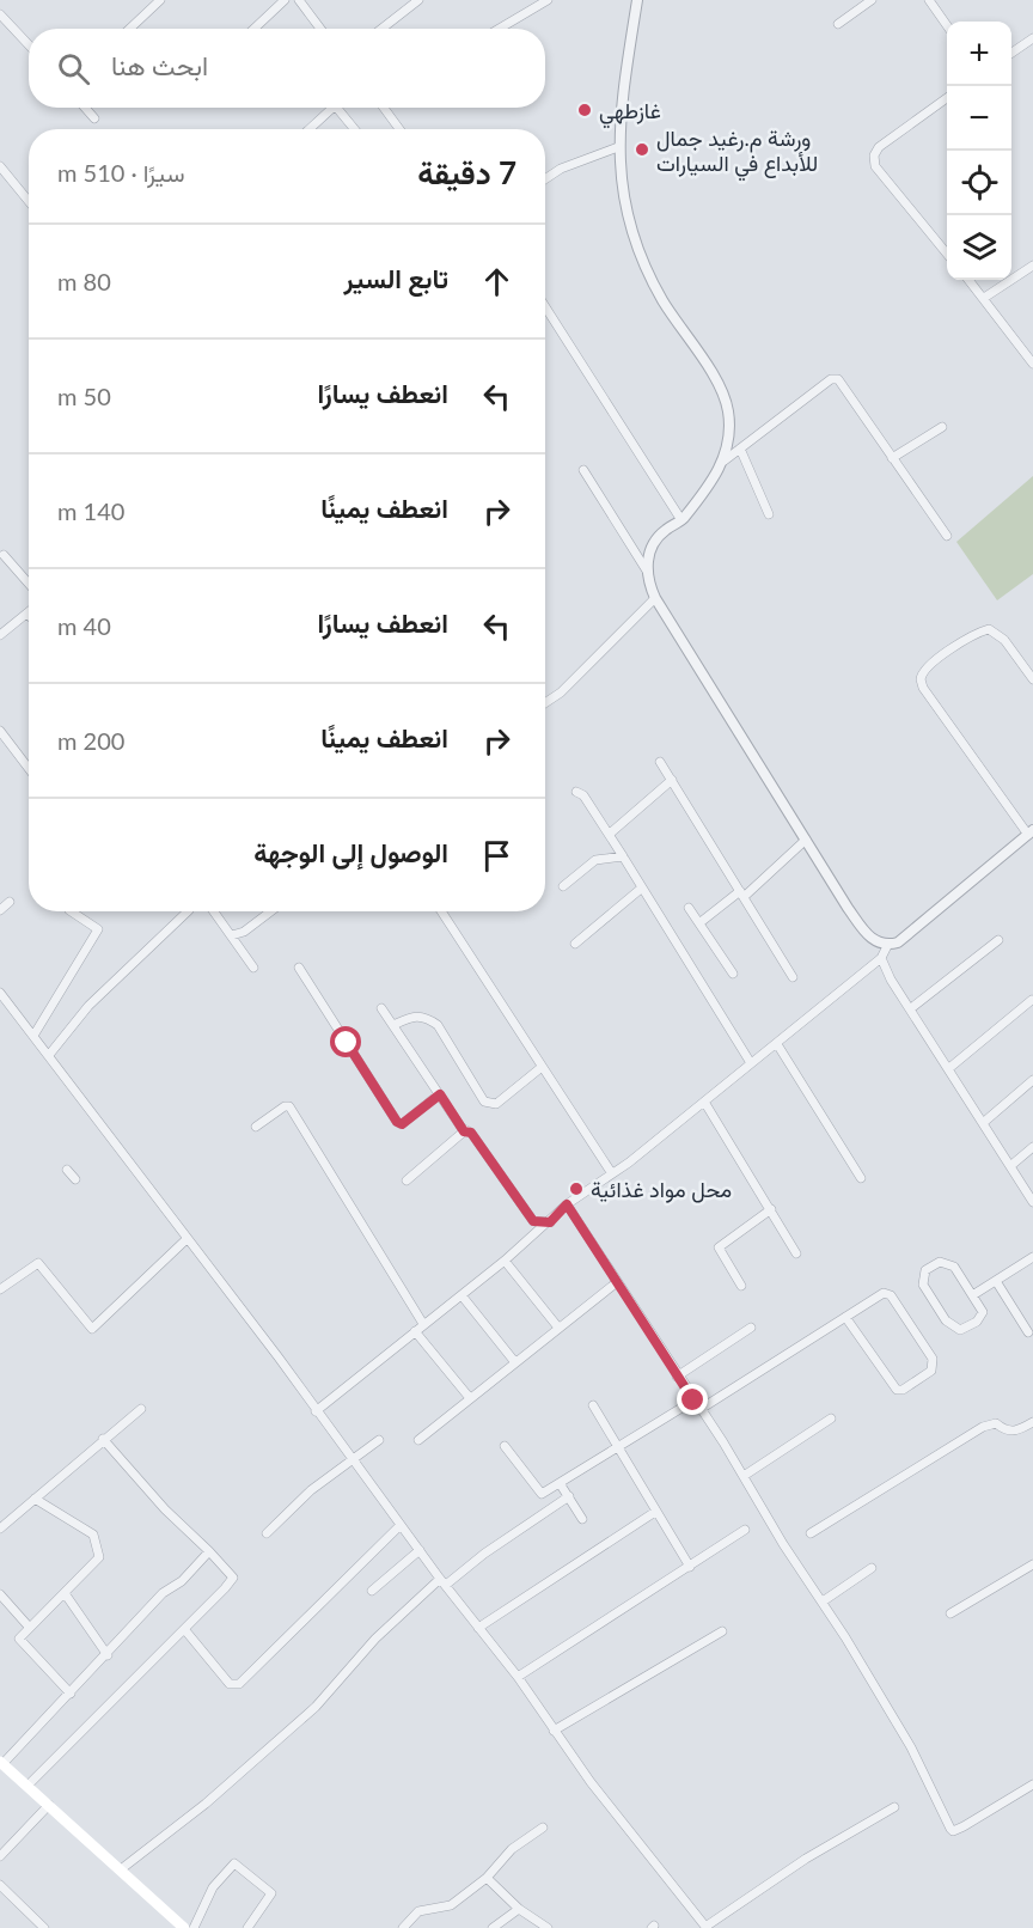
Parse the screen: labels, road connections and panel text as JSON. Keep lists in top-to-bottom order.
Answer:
{
  "places": ["غازطهي", "ورشة م.رغيد جمال للأبداع في السيارات", "محل مواد غذائية"],
  "page": {
    "map_buttons": ["+", "−"],
    "search": "ابحث هنا",
    "heading": ["7 دقيقة", "سيرًا · 510 m"],
    "list": [
      ["تابع السير", "80 m"],
      ["انعطف يسارًا", "50 m"],
      ["انعطف يمينًا", "140 m"],
      ["انعطف يسارًا", "40 m"],
      ["انعطف يمينًا", "200 m"],
      "الوصول إلى الوجهة"
    ]
  }
}
